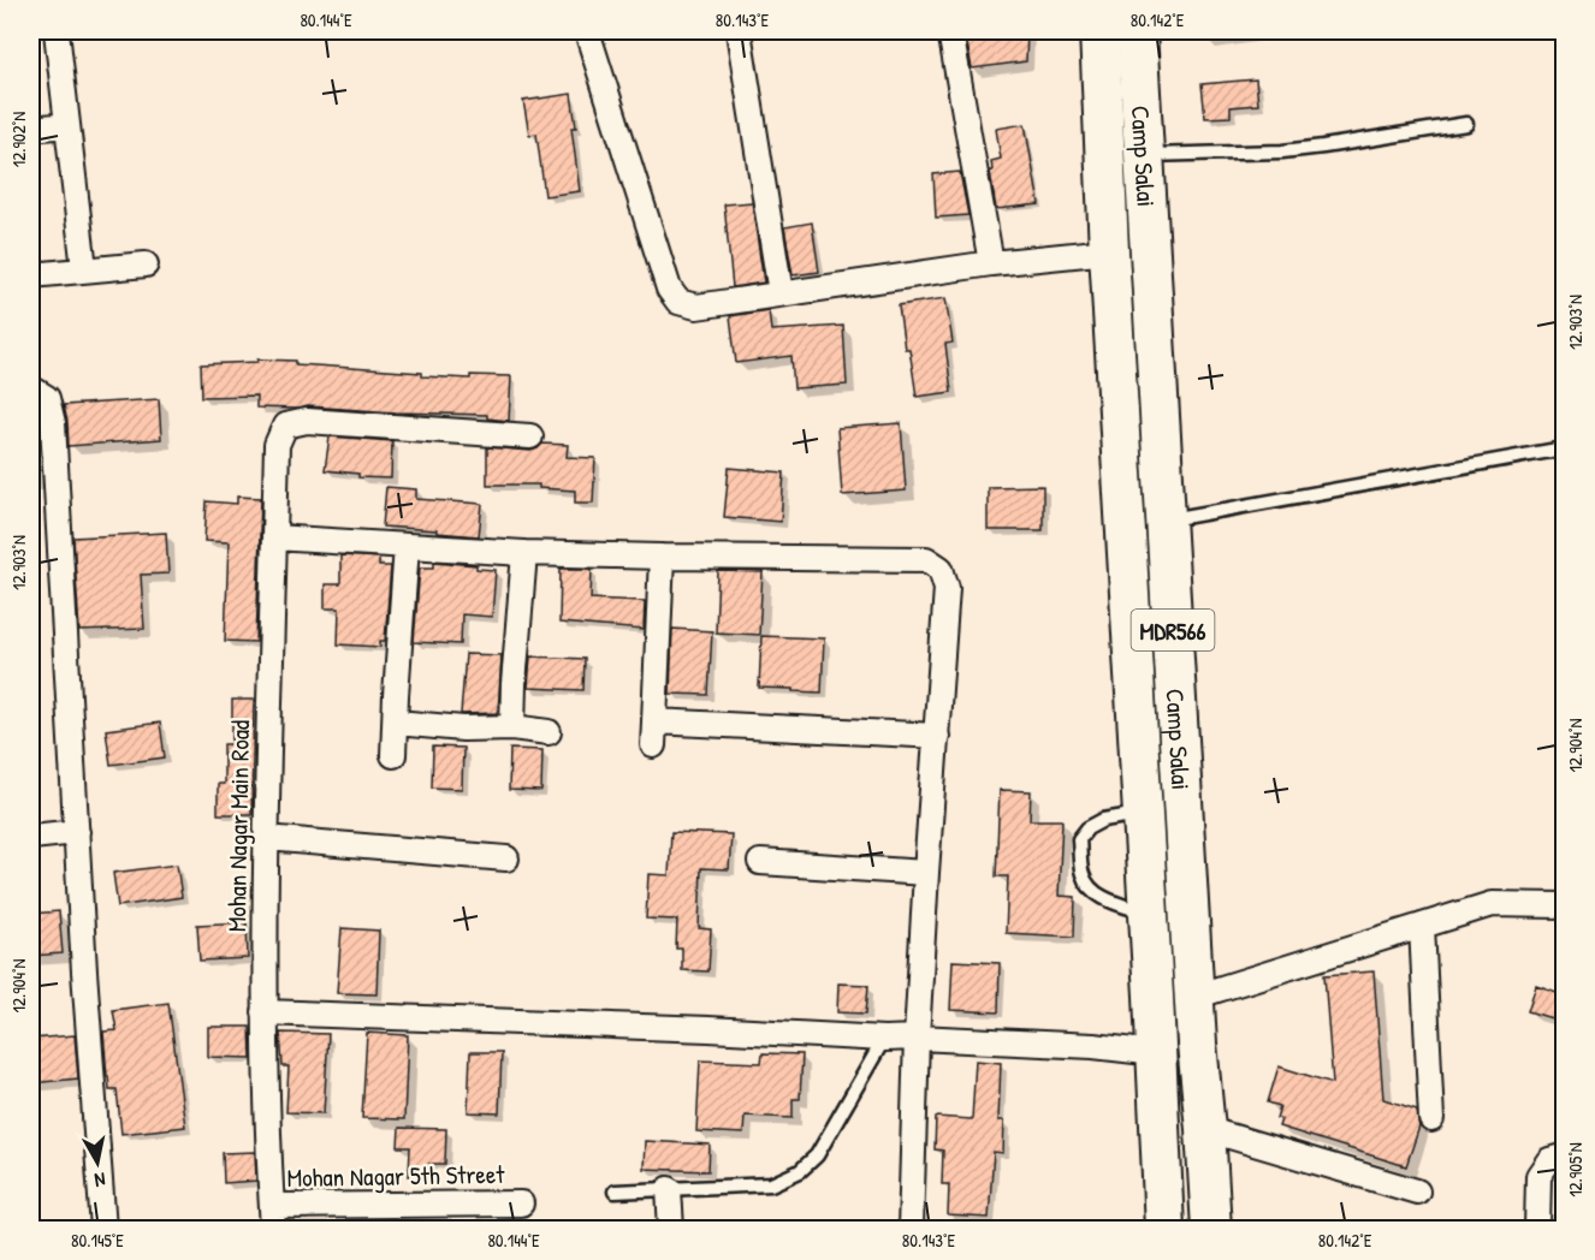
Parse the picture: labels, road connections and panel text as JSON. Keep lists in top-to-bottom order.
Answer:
{
  "streets": {
    "main road": ["Camp Salai", "MDR566"],
    "street": ["Mohan Nagar Main Road", "Mohan Nagar 5th Street"]
  },
  "crossings": [
    ["Mohan Nagar Main Road", "Mohan Nagar 5th Street"]
  ],
  "north": "bottom",
  "coordinates": [
    "80.144°E",
    "80.143°E",
    "80.142°E",
    "12.902°N",
    "12.903°N",
    "12.904°N",
    "12.905°N",
    "80.145°E"
  ]
}
